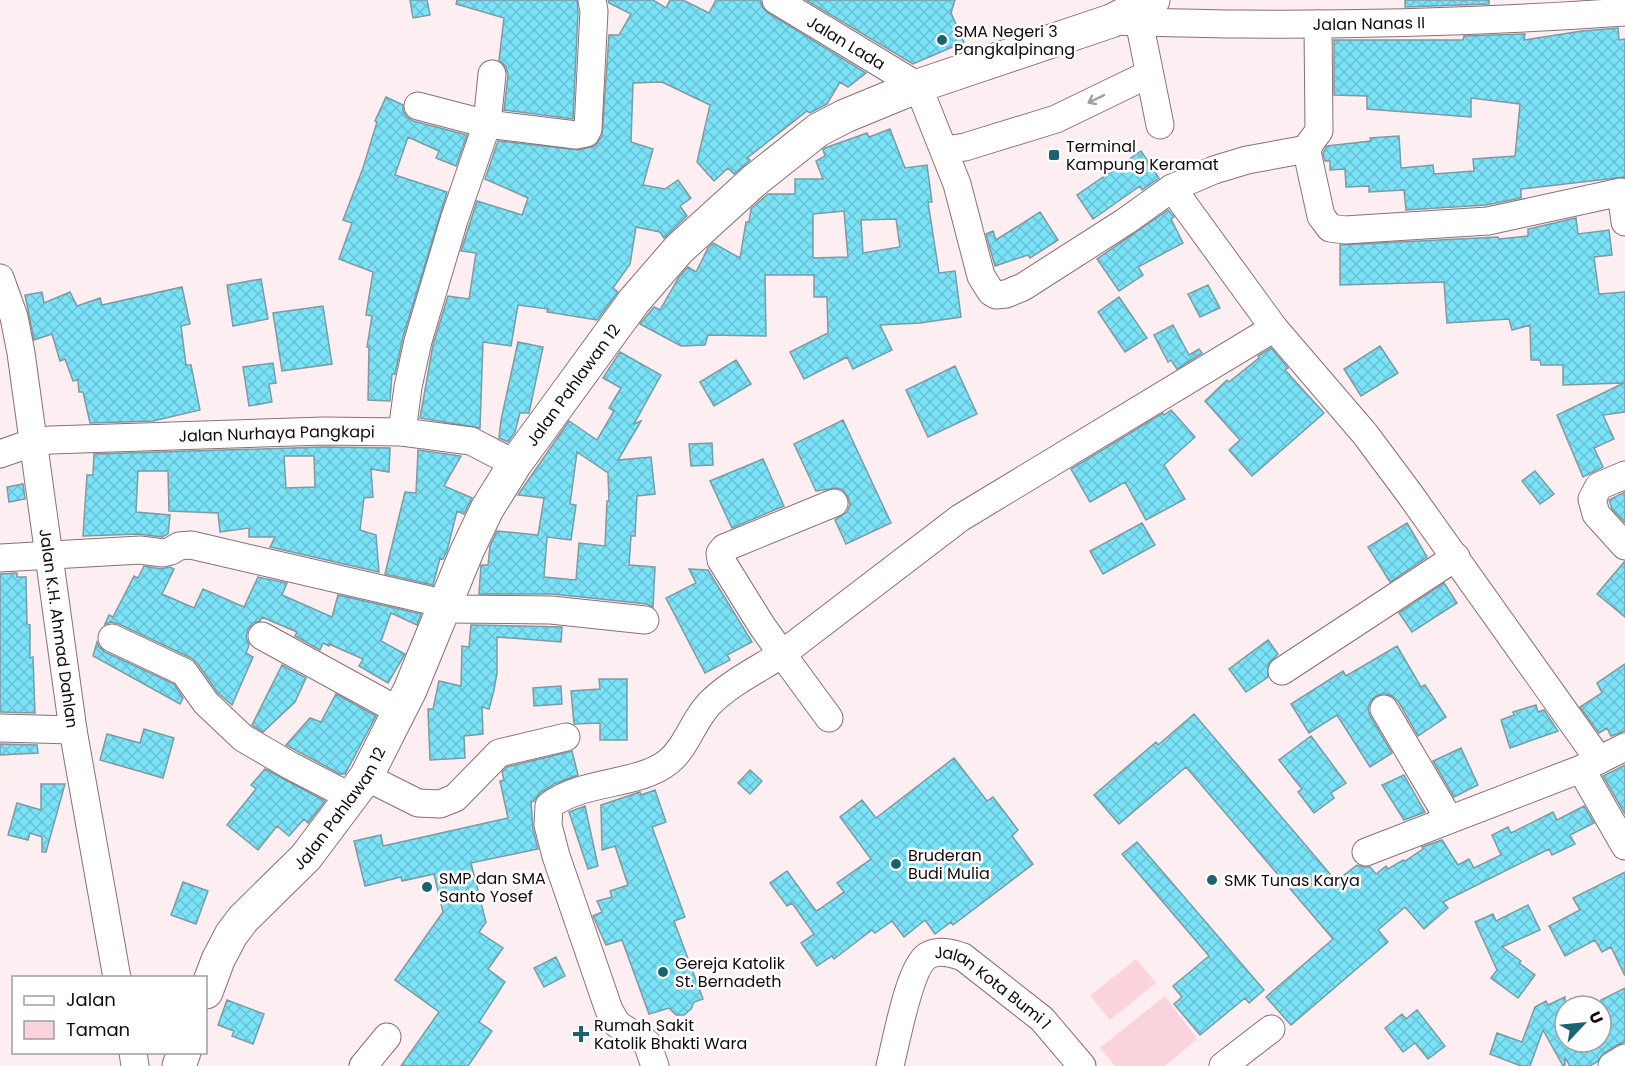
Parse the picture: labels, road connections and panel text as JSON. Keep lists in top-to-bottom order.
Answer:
{
  "streets": {
    "main road": ["Jalan Pahlawan 12"],
    "street": [
      "Jalan Nanas II",
      "Jalan Lada",
      "Jalan Nurhaya Pangkapi",
      "Jalan K.H. Ahmad Dahlan",
      "Jalan Kota Bumi 1"
    ]
  },
  "crossings": [
    ["Jalan Nanas II", "Jalan Pahlawan 12"],
    ["Jalan Lada", "Jalan Pahlawan 12"],
    ["Jalan Pahlawan 12", "Jalan Nurhaya Pangkapi"],
    ["Jalan Nurhaya Pangkapi", "Jalan K.H. Ahmad Dahlan"]
  ],
  "places": {
    "other": [
      "SMA Negeri 3 Pangkalpinang",
      "Bruderan Budi Mulia",
      "SMK Tunas Karya",
      "SMP dan SMA Santo Yosef",
      "Gereja Katolik St. Bernadeth"
    ],
    "transit": ["Terminal Kampung Keramat"],
    "health": ["Rumah Sakit Katolik Bhakti Wara"]
  },
  "legend": ["Jalan", "Taman"],
  "north": "top right"
}
